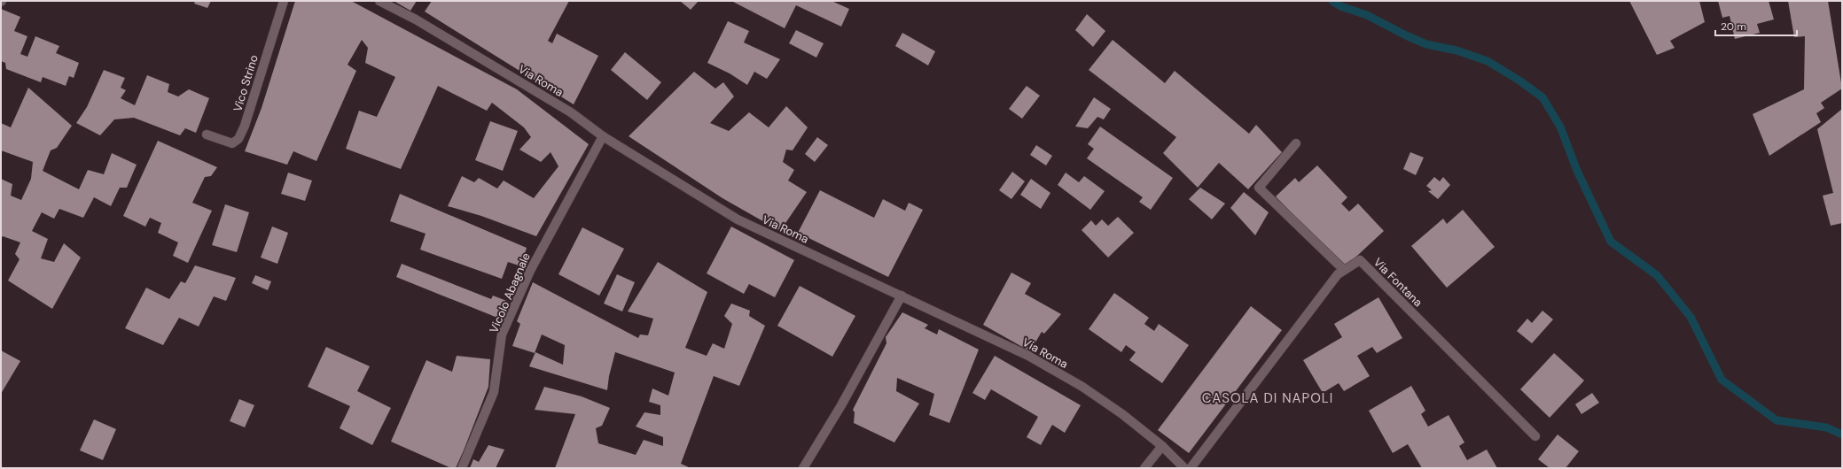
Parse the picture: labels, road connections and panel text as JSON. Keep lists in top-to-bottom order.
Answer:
{
  "streets": {
    "street": [
      "Via Roma",
      "Vico Strino",
      "Via Fontana",
      "Vicolo Abagnale"
    ]
  },
  "crossings": [
    ["Via Roma", "Vicolo Abagnale"]
  ],
  "districts": ["CASOLA DI NAPOLI"],
  "scale_bar": "20 m"
}
